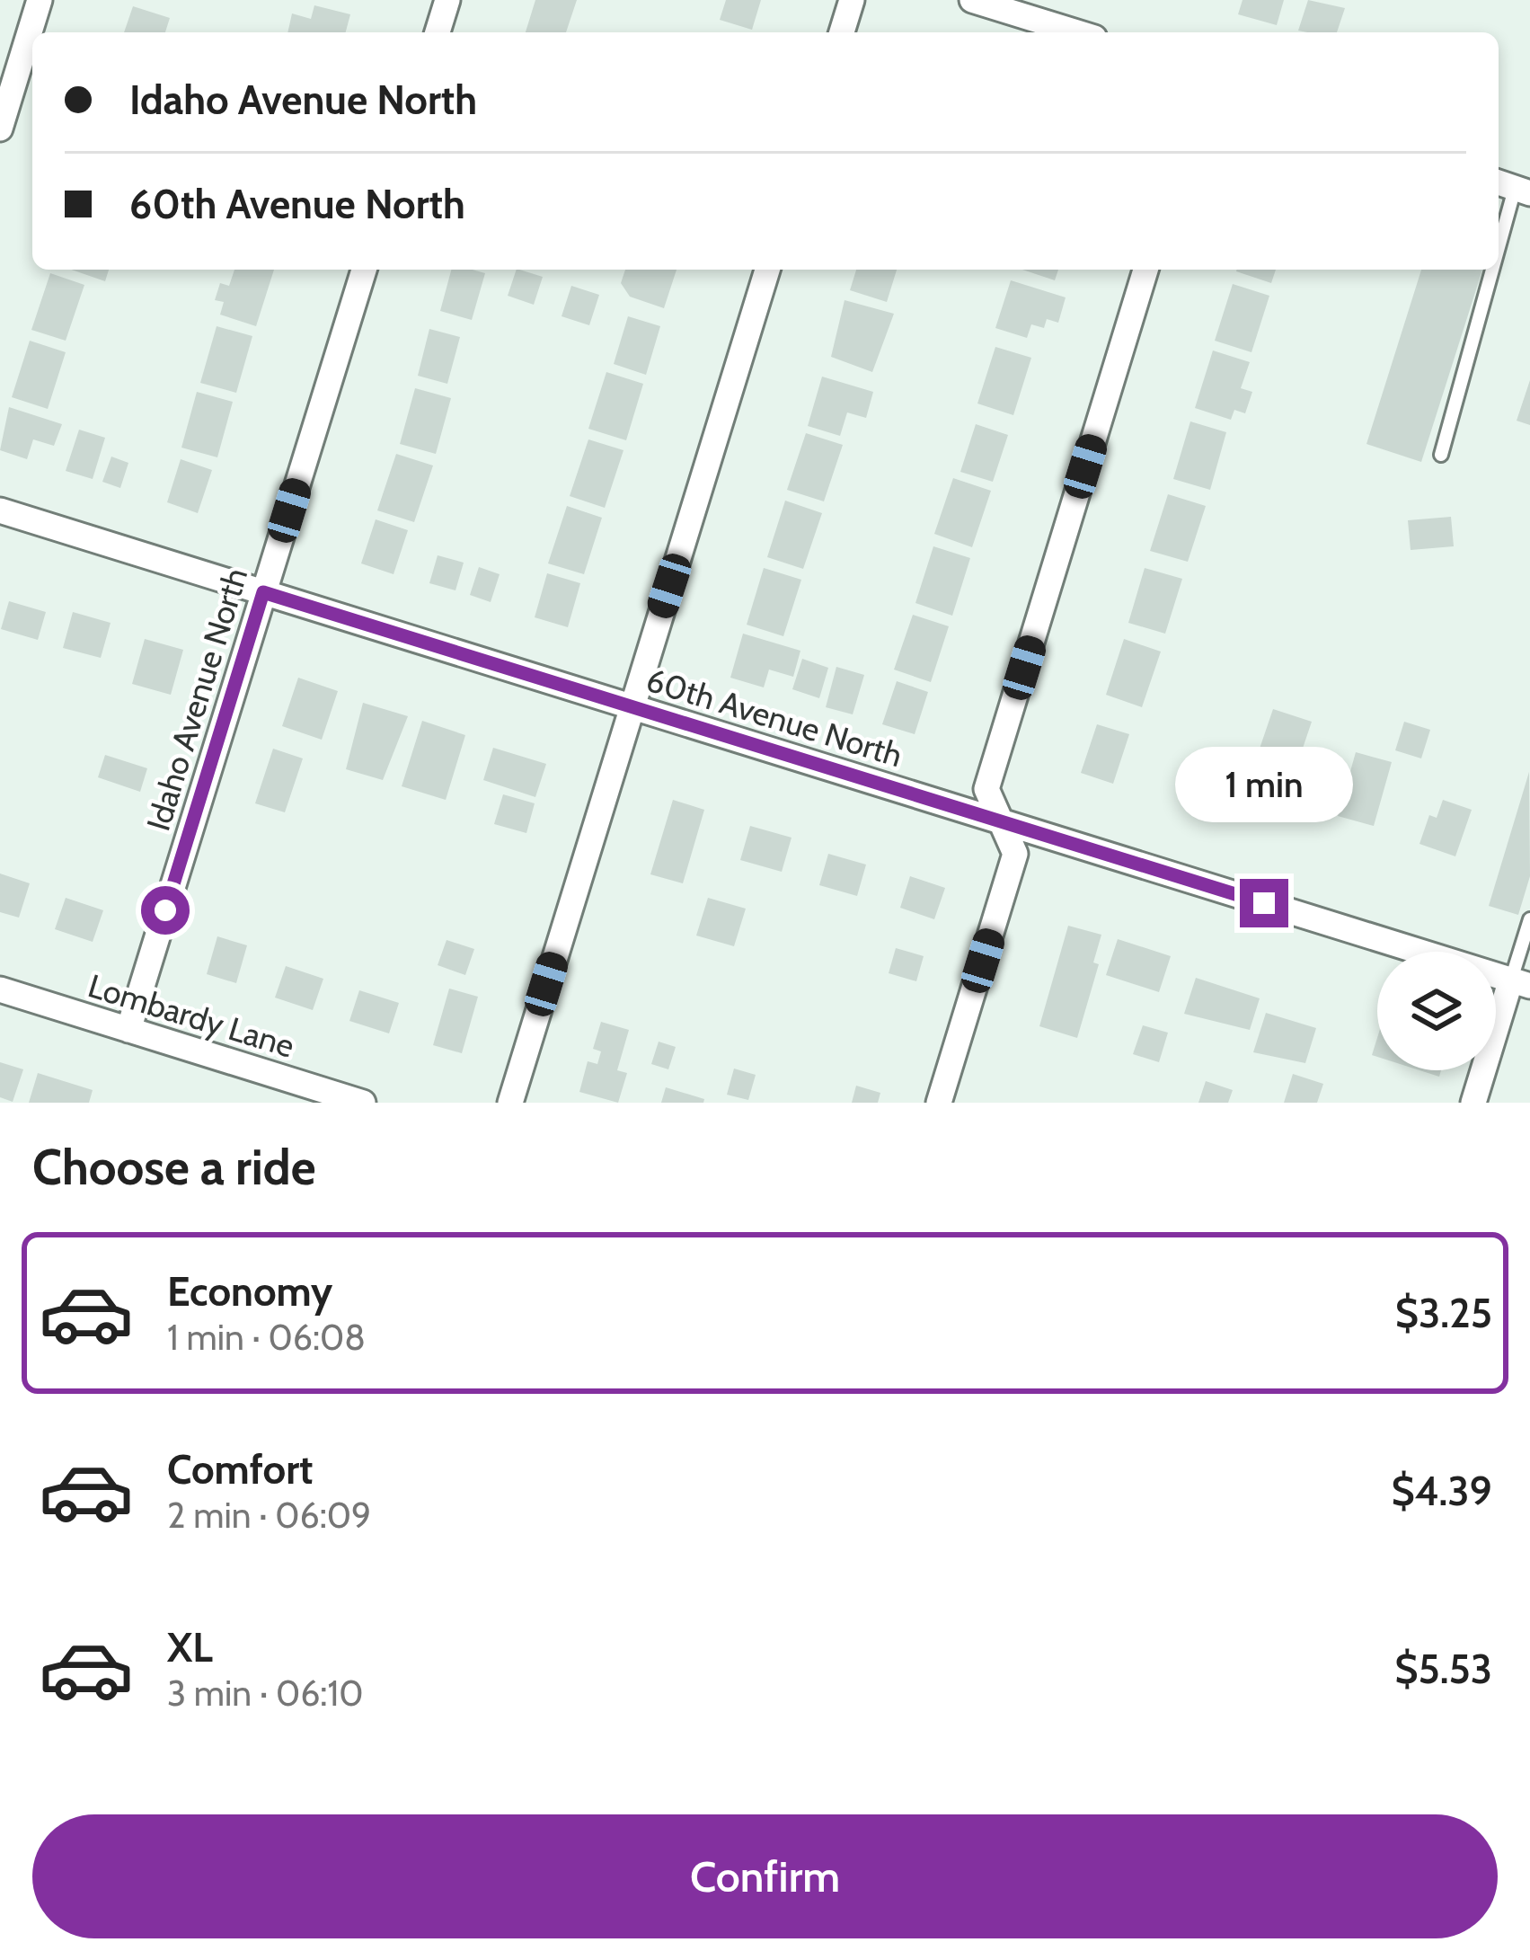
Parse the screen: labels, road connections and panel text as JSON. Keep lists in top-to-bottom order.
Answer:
{
  "streets": {
    "street": ["Idaho Avenue North", "60th Avenue North", "Lombardy Lane"]
  },
  "crossings": [
    ["Idaho Avenue North", "60th Avenue North"],
    ["Idaho Avenue North", "Lombardy Lane"]
  ],
  "page": {
    "banner": ["Idaho Avenue North", "60th Avenue North"],
    "bubble": "1 min",
    "heading": "Choose a ride",
    "list": [
      {
        "name": "Economy",
        "note": "1 min · 06:08",
        "value": "$3.25"
      },
      {
        "name": "Comfort",
        "note": "2 min · 06:09",
        "value": "$4.39"
      },
      {
        "name": "XL",
        "note": "3 min · 06:10",
        "value": "$5.53"
      }
    ],
    "buttons": "Confirm"
  }
}
